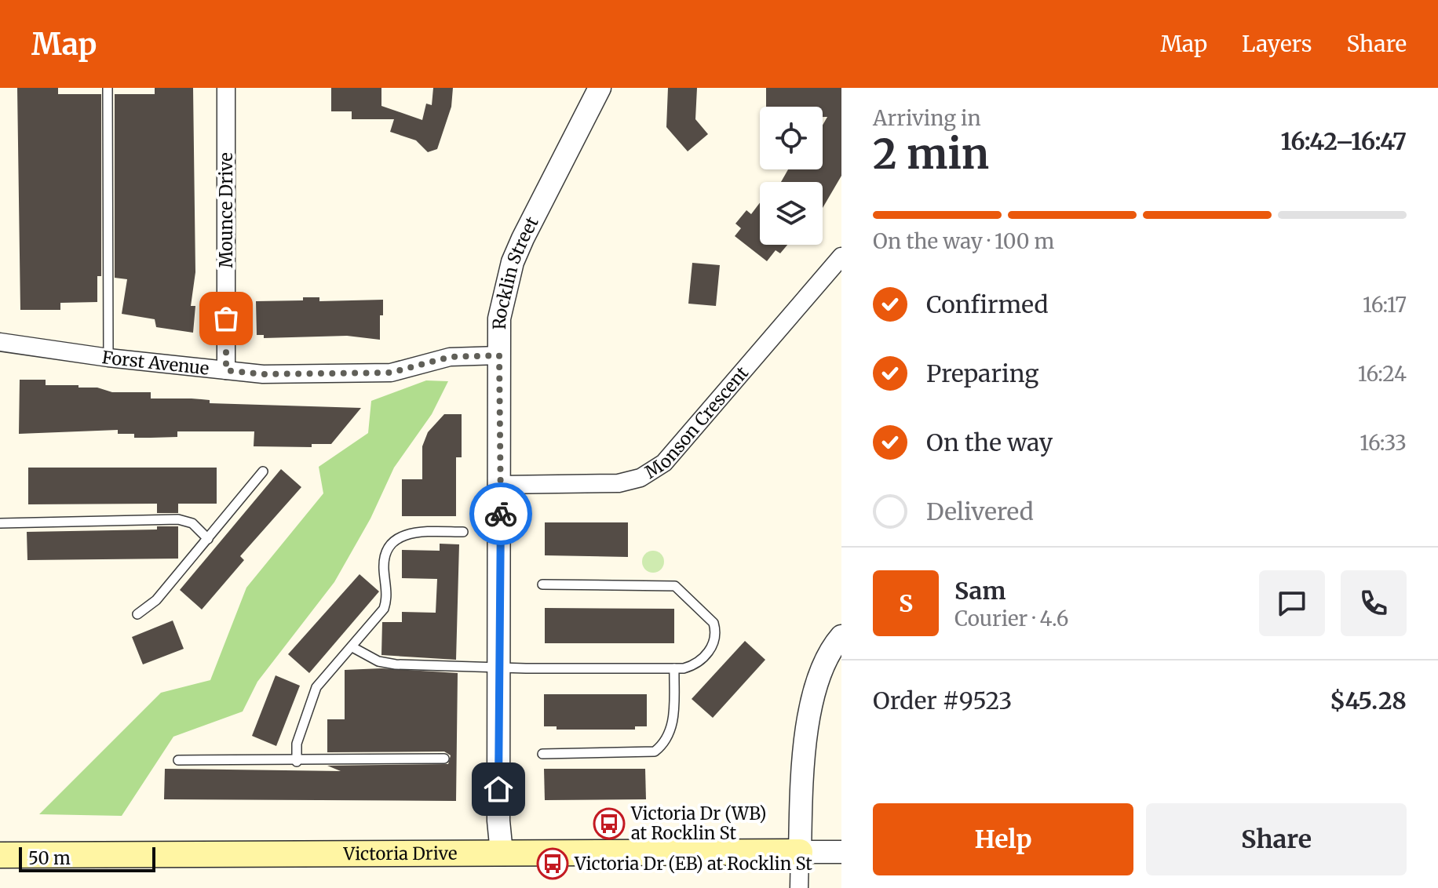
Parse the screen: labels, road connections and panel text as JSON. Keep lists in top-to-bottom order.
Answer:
{
  "streets": {
    "main road": ["Victoria Drive"],
    "street": [
      "Mounce Drive",
      "Rocklin Street",
      "Forst Avenue",
      "Monson Crescent"
    ]
  },
  "crossings": [
    ["Mounce Drive", "Forst Avenue"],
    ["Rocklin Street", "Forst Avenue"],
    ["Rocklin Street", "Monson Crescent"],
    ["Rocklin Street", "Victoria Drive"]
  ],
  "places": {
    "bus stop": ["Victoria Dr (WB) at Rocklin St", "Victoria Dr (EB) at Rocklin St"]
  },
  "scale_bar": "50 m",
  "page": {
    "header": "Map",
    "nav": ["Map", "Layers", "Share"],
    "heading": ["2 min", "Arriving in", "16:42–16:47"],
    "panel": [
      "Sam",
      "Courier · 4.6",
      "Order #9523",
      "$45.28"
    ],
    "bar": "On the way · 100 m",
    "list": [
      ["Confirmed", "16:17"],
      ["Preparing", "16:24"],
      ["On the way", "16:33"],
      "Delivered"
    ],
    "round": "S",
    "buttons": ["Help", "Share"],
    "scale": "50 m"
  }
}
